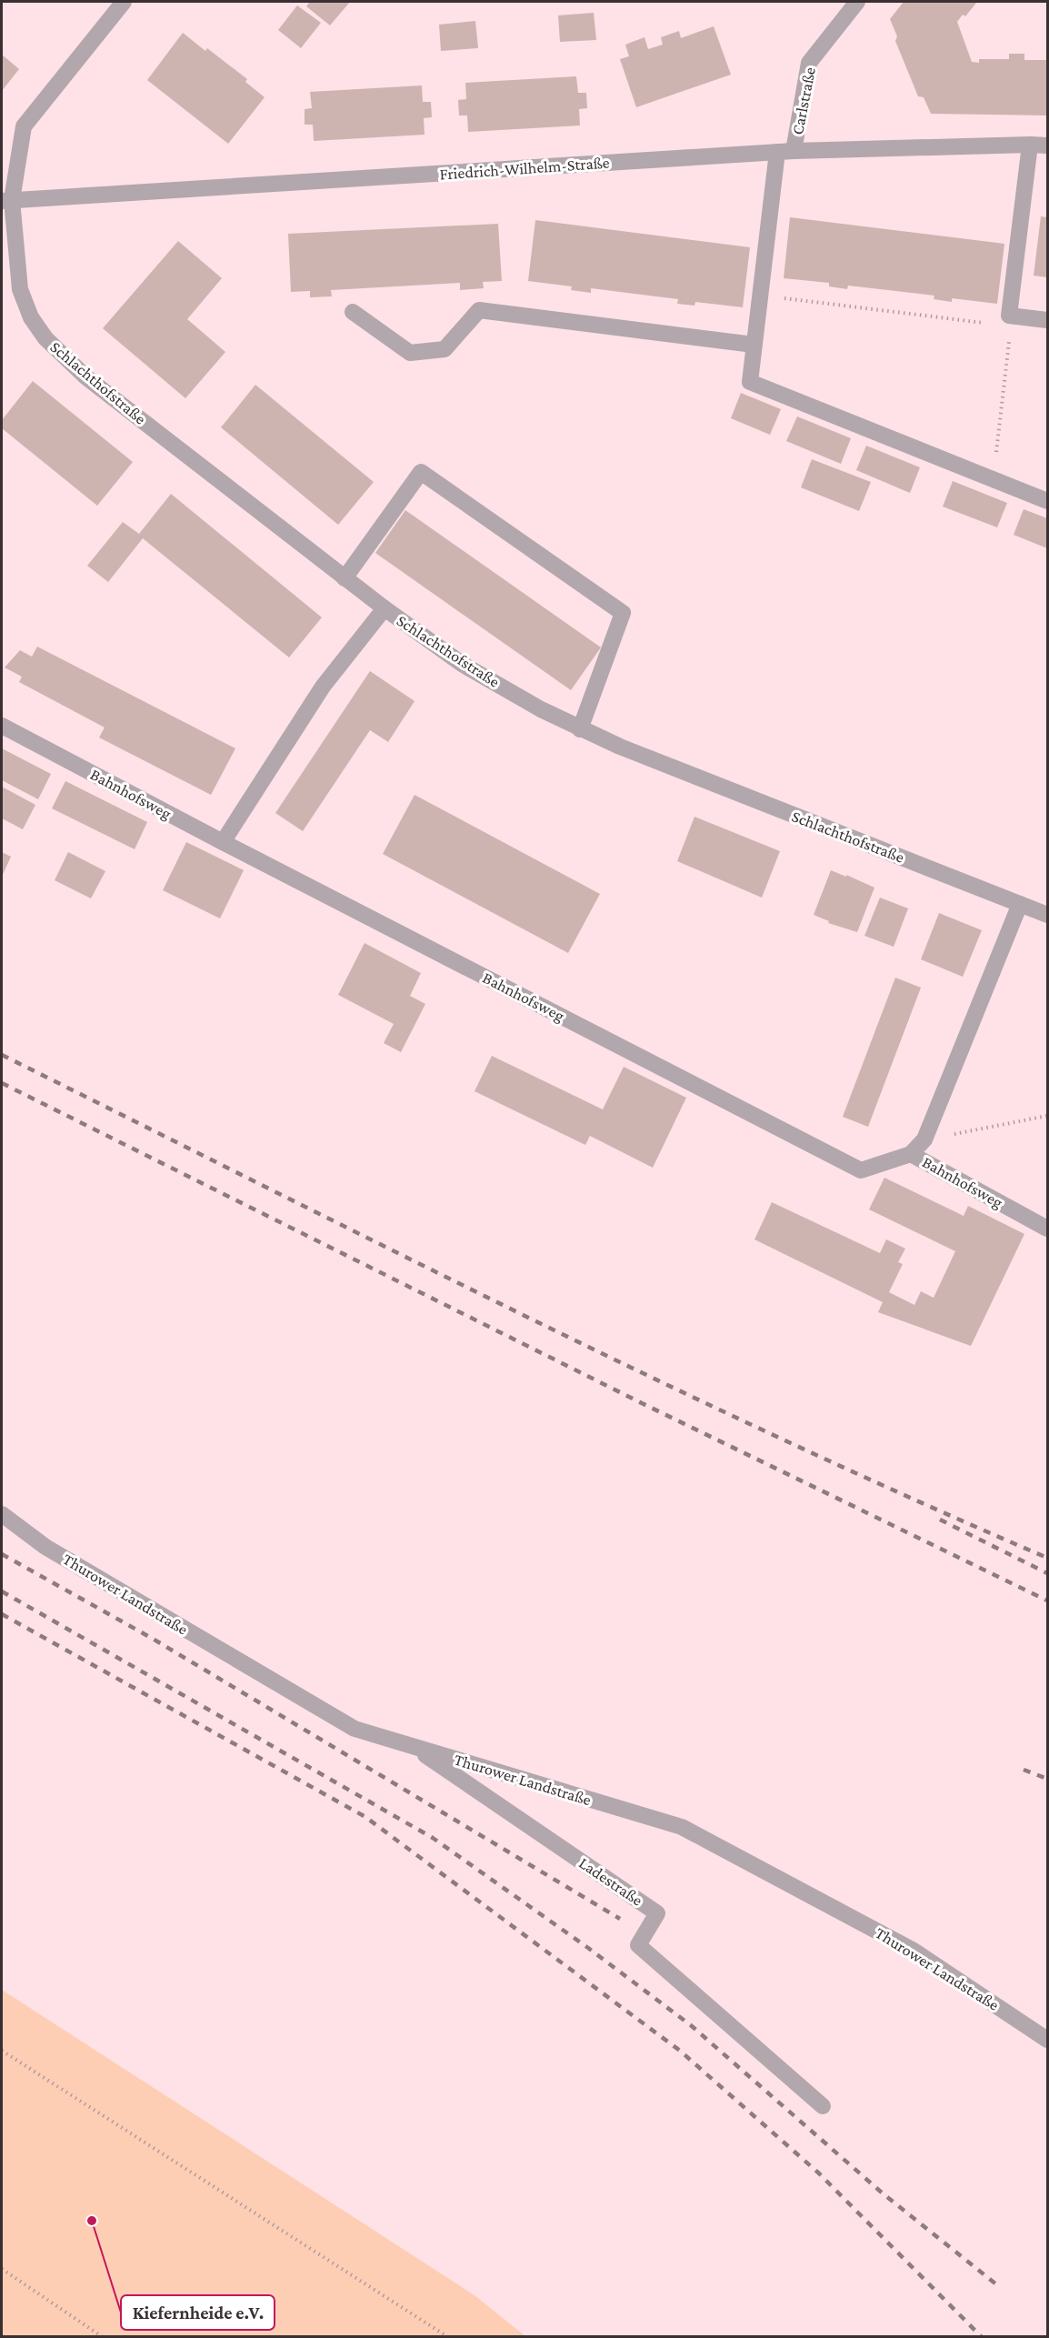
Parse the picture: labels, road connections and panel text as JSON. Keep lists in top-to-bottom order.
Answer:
{
  "streets": {
    "street": [
      "Carlstraße",
      "Friedrich-Wilhelm-Straße",
      "Schlachthofstraße",
      "Bahnhofsweg",
      "Thurower Landstraße",
      "Ladestraße"
    ]
  },
  "crossings": [
    ["Carlstraße", "Friedrich-Wilhelm-Straße"],
    ["Friedrich-Wilhelm-Straße", "Schlachthofstraße"],
    ["Thurower Landstraße", "Ladestraße"]
  ],
  "places": ["Kiefernheide e.V."]
}
